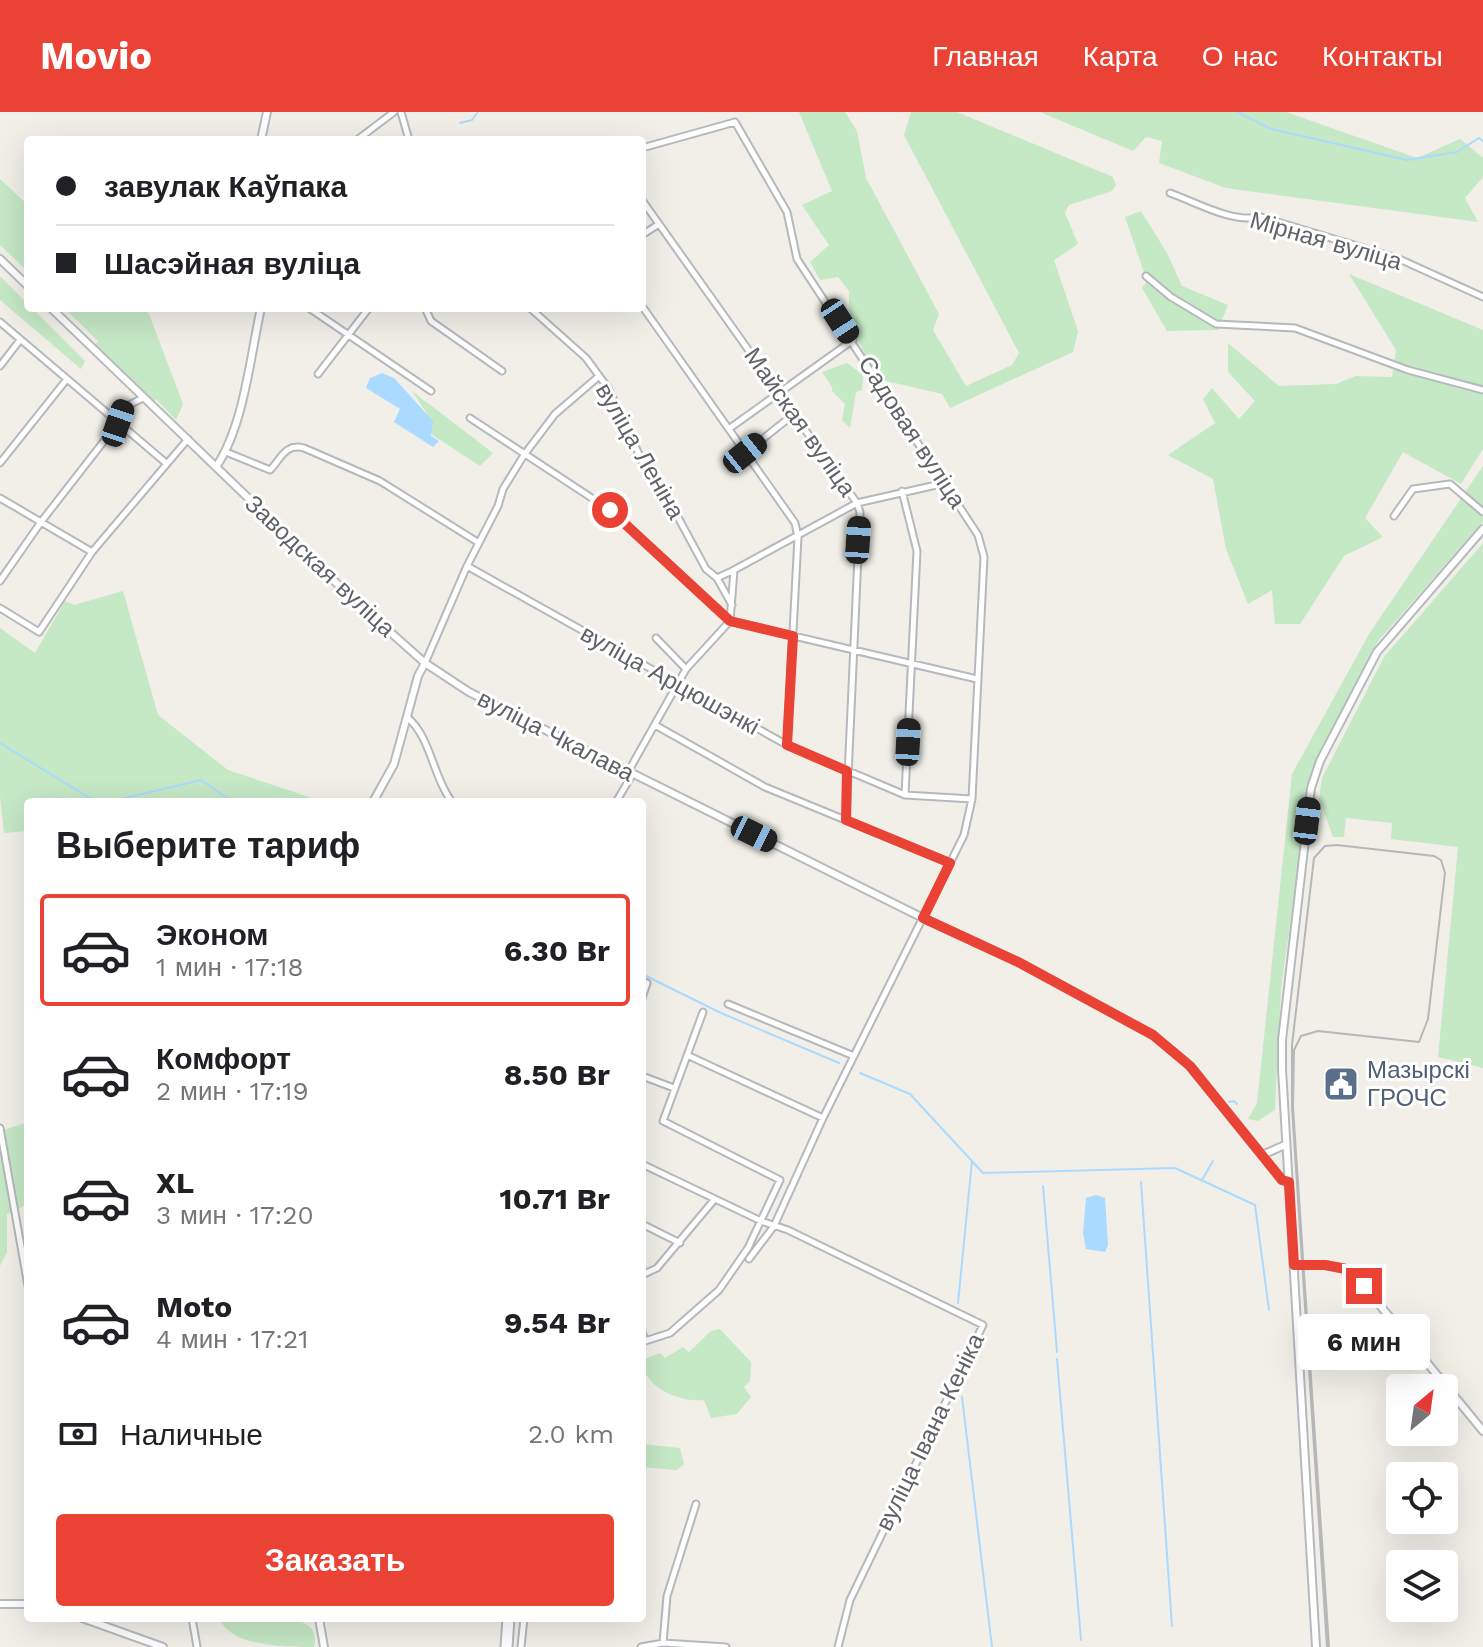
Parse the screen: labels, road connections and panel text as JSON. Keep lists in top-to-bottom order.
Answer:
{
  "streets": {
    "main road": ["Заводская вуліца", "вуліца Чкалава"],
    "street": [
      "Мірная вуліца",
      "Майская вуліца",
      "Садовая вуліца",
      "вуліца Леніна",
      "вуліца Арцюшэнкі",
      "вуліца Івана Кеніка"
    ]
  },
  "crossings": [
    ["Майская вуліца", "вуліца Арцюшэнкі"],
    ["Садовая вуліца", "вуліца Арцюшэнкі"],
    ["Садовая вуліца", "вуліца Чкалава"],
    ["Садовая вуліца", "вуліца Івана Кеніка"],
    ["Заводская вуліца", "вуліца Чкалава"]
  ],
  "places": {
    "public building": ["Мазырскі ГРОЧС"]
  },
  "north": "top right",
  "page": {
    "header": "Movio",
    "nav": [
      "Главная",
      "Карта",
      "О нас",
      "Контакты"
    ],
    "banner": ["завулак Каўпака", "Шасэйная вуліца"],
    "heading": "Выберите тариф",
    "list": [
      {
        "name": "Эконом",
        "note": "1 мин · 17:18",
        "value": "6.30 Br"
      },
      {
        "name": "Комфорт",
        "note": "2 мин · 17:19",
        "value": "8.50 Br"
      },
      {
        "name": "XL",
        "note": "3 мин · 17:20",
        "value": "10.71 Br"
      },
      {
        "name": "Moto",
        "note": "4 мин · 17:21",
        "value": "9.54 Br"
      }
    ],
    "bubble": "6 мин",
    "pay": ["Наличные", "2.0 km"],
    "buttons": "Заказать"
  }
}
